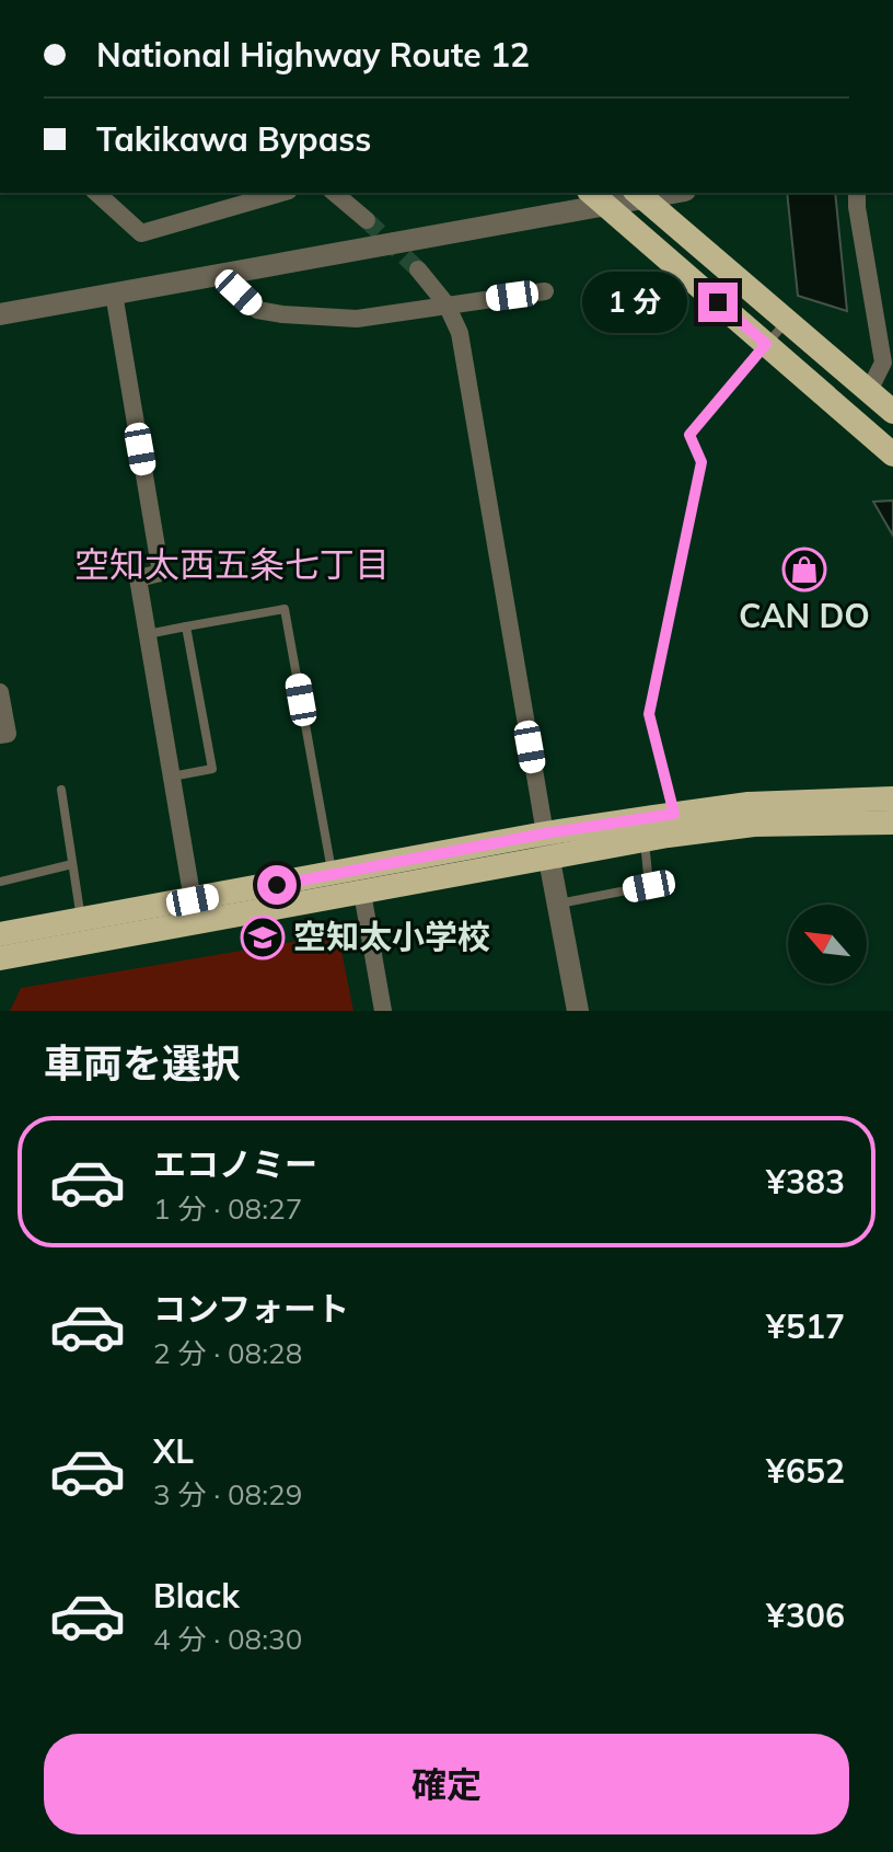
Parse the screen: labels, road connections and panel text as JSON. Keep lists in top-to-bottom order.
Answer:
{
  "districts": ["空知太西五条七丁目"],
  "places": {
    "shop": ["CAN DO"],
    "school or university": ["空知太小学校"]
  },
  "north": "top left",
  "page": {
    "banner": ["National Highway Route 12", "Takikawa Bypass"],
    "bubble": "1 分",
    "heading": "車両を選択",
    "list": [
      {
        "name": "エコノミー",
        "note": "1 分 · 08:27",
        "value": "¥383"
      },
      {
        "name": "コンフォート",
        "note": "2 分 · 08:28",
        "value": "¥517"
      },
      {
        "name": "XL",
        "note": "3 分 · 08:29",
        "value": "¥652"
      },
      {
        "name": "Black",
        "note": "4 分 · 08:30",
        "value": "¥306"
      }
    ],
    "buttons": "確定"
  }
}
